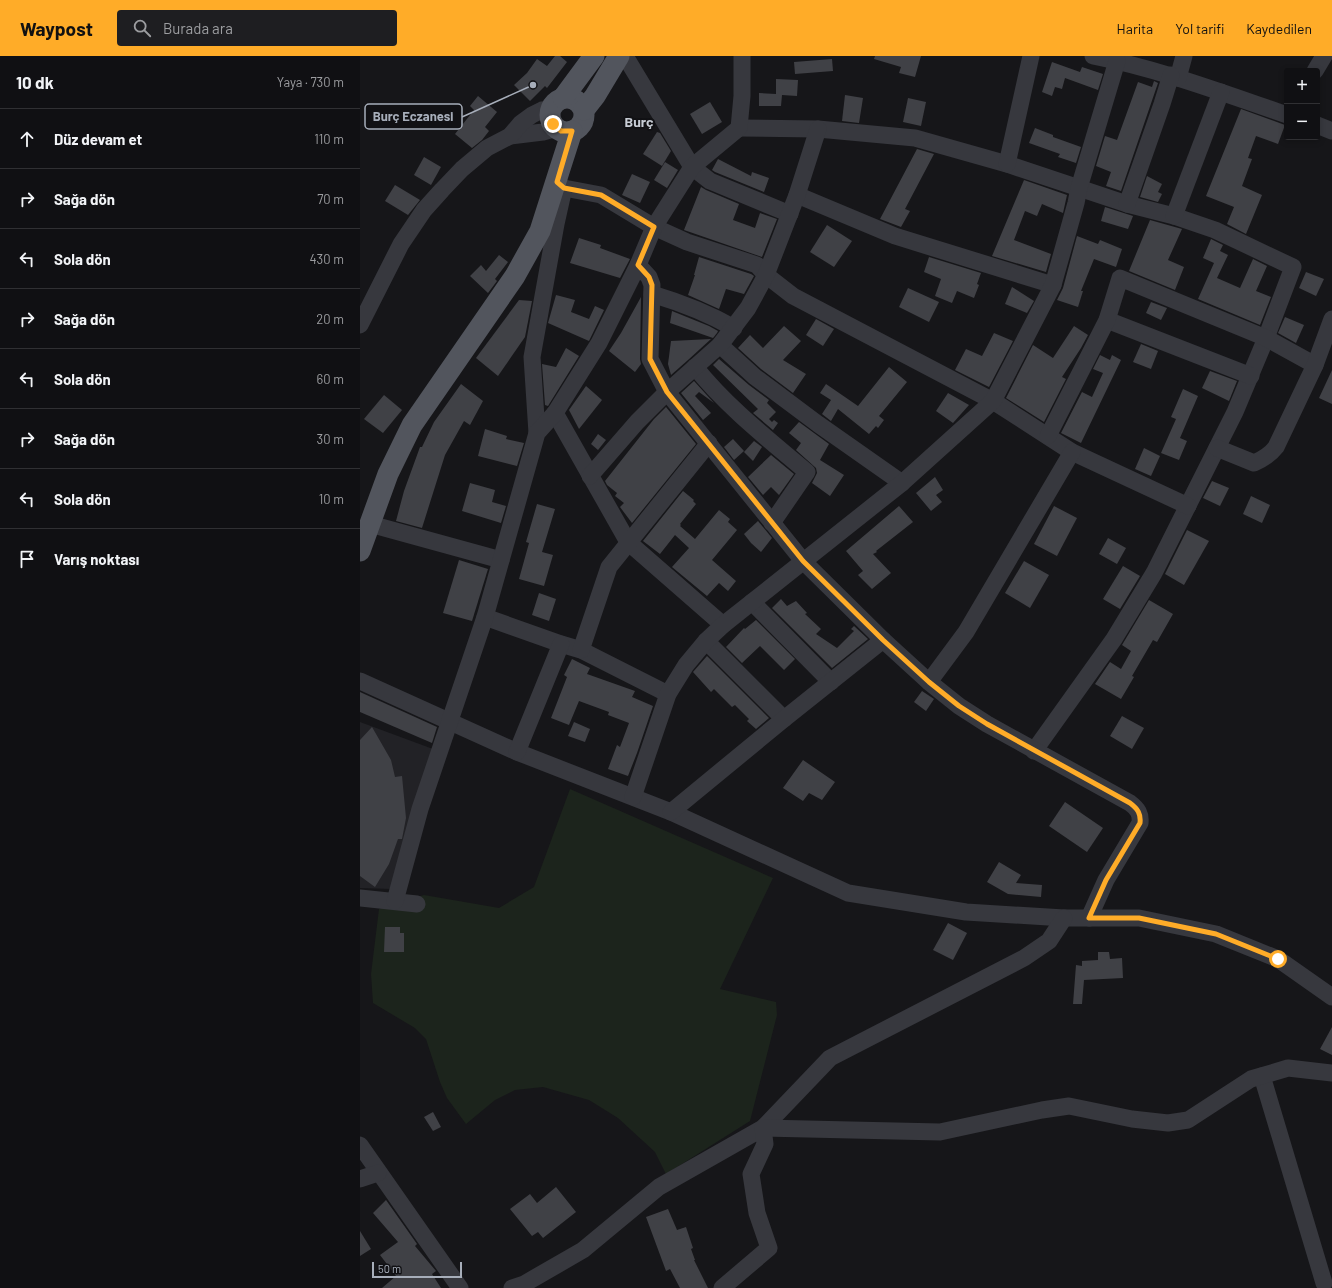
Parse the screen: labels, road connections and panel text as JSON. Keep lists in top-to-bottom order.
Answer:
{
  "districts": ["Burç"],
  "places": ["Burç Eczanesi"],
  "scale_bar": "50 m",
  "page": {
    "header": "Waypost",
    "search": "Burada ara",
    "nav": ["Harita", "Yol tarifi", "Kaydedilen"],
    "heading": ["10 dk", "Yaya · 730 m"],
    "map_buttons": ["+", "−"],
    "list": [
      ["Düz devam et", "110 m"],
      ["Sağa dön", "70 m"],
      ["Sola dön", "430 m"],
      ["Sağa dön", "20 m"],
      ["Sola dön", "60 m"],
      ["Sağa dön", "30 m"],
      ["Sola dön", "10 m"],
      "Varış noktası"
    ],
    "scale": "50 m"
  }
}
